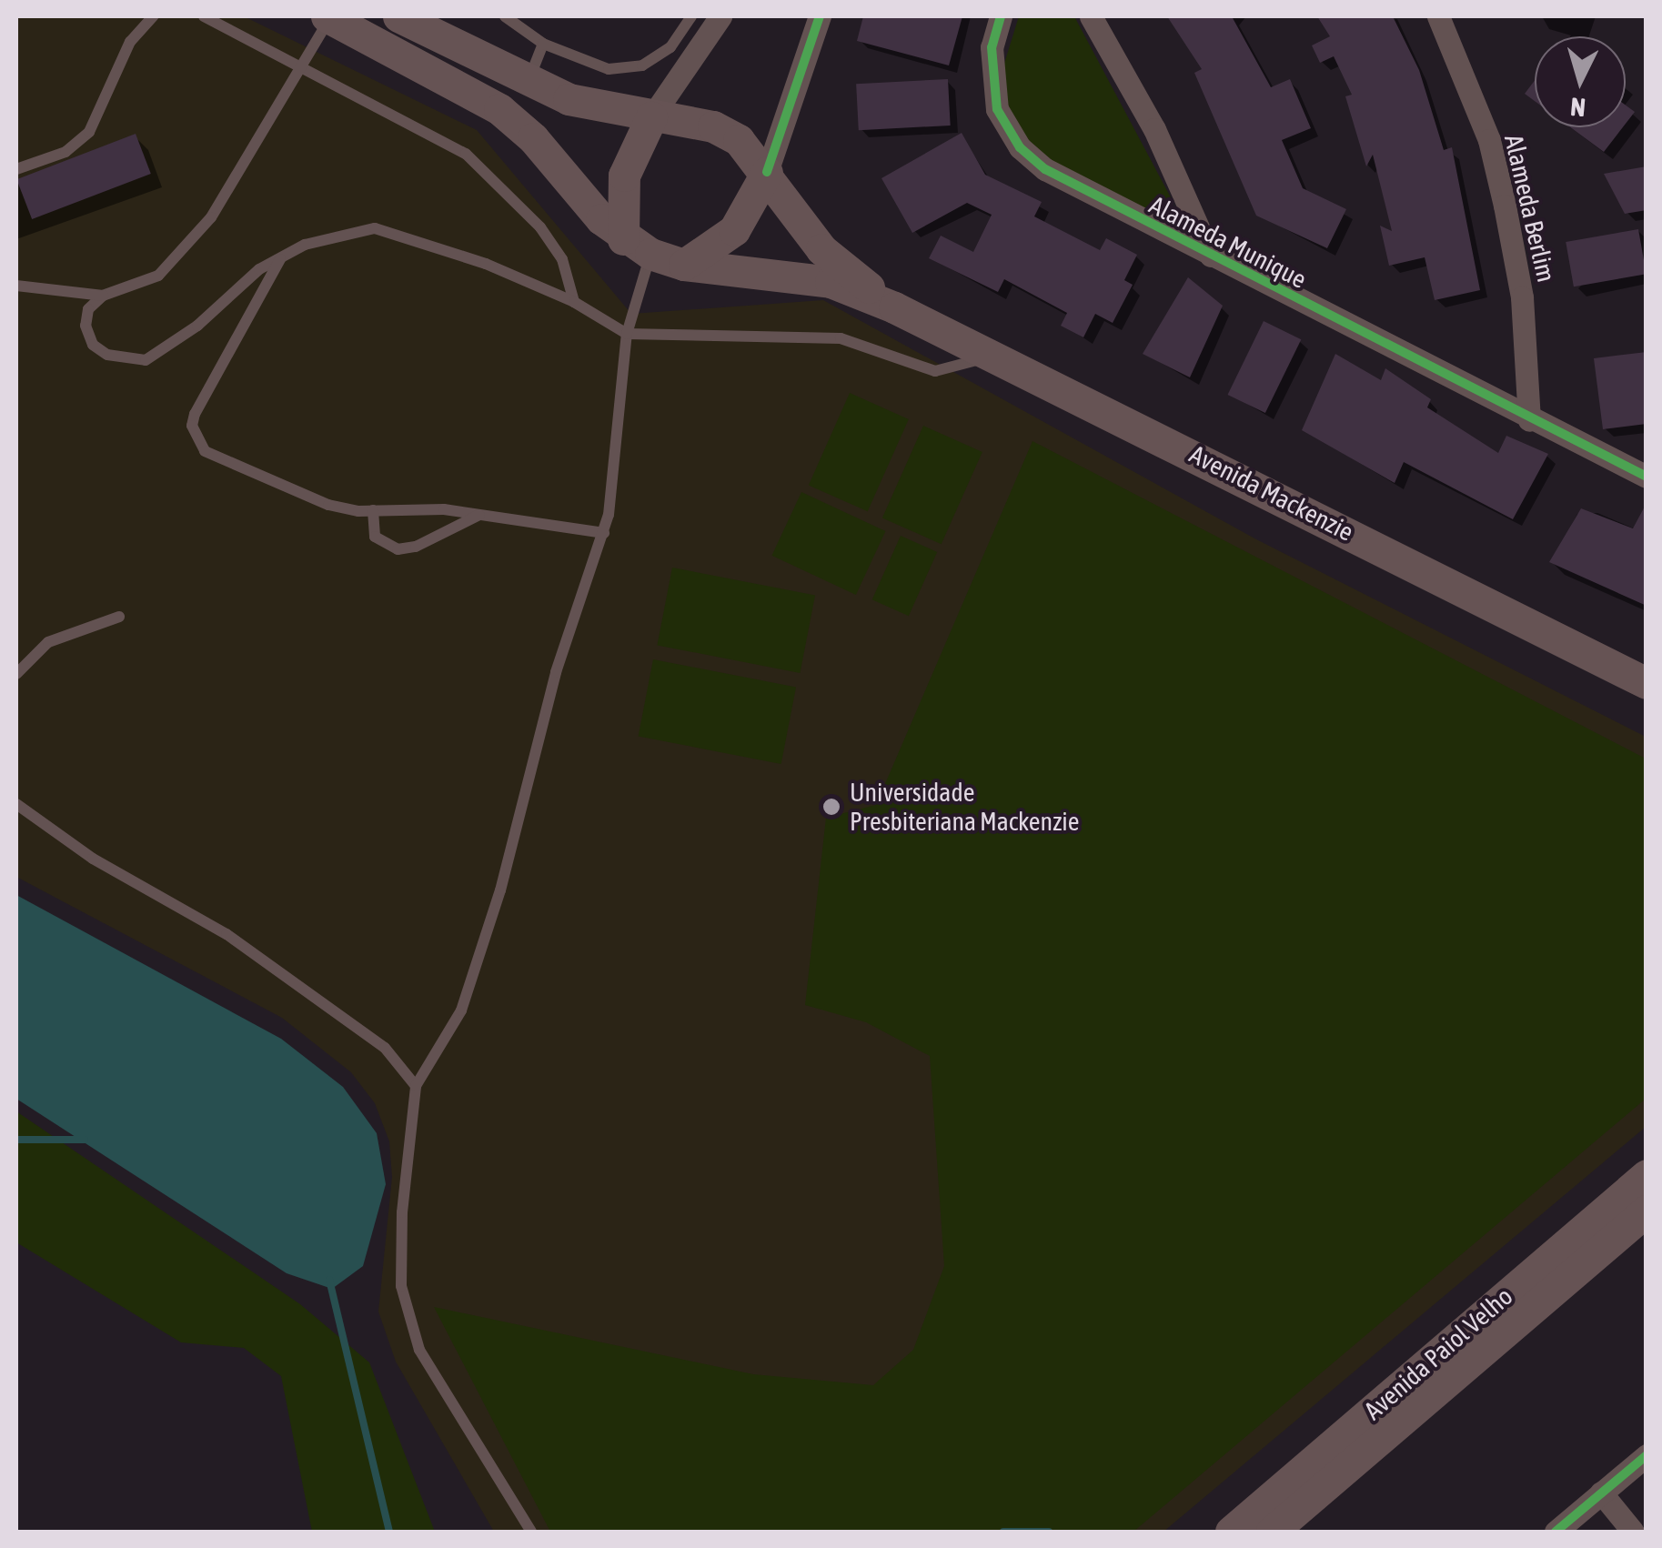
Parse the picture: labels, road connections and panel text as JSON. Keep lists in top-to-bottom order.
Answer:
{
  "streets": {
    "main road": ["Avenida Mackenzie", "Avenida Paiol Velho"],
    "street": ["Alameda Berlim", "Alameda Munique"]
  },
  "crossings": [
    ["Alameda Berlim", "Alameda Munique"]
  ],
  "places": ["Universidade Presbiteriana Mackenzie"],
  "north": "bottom"
}
